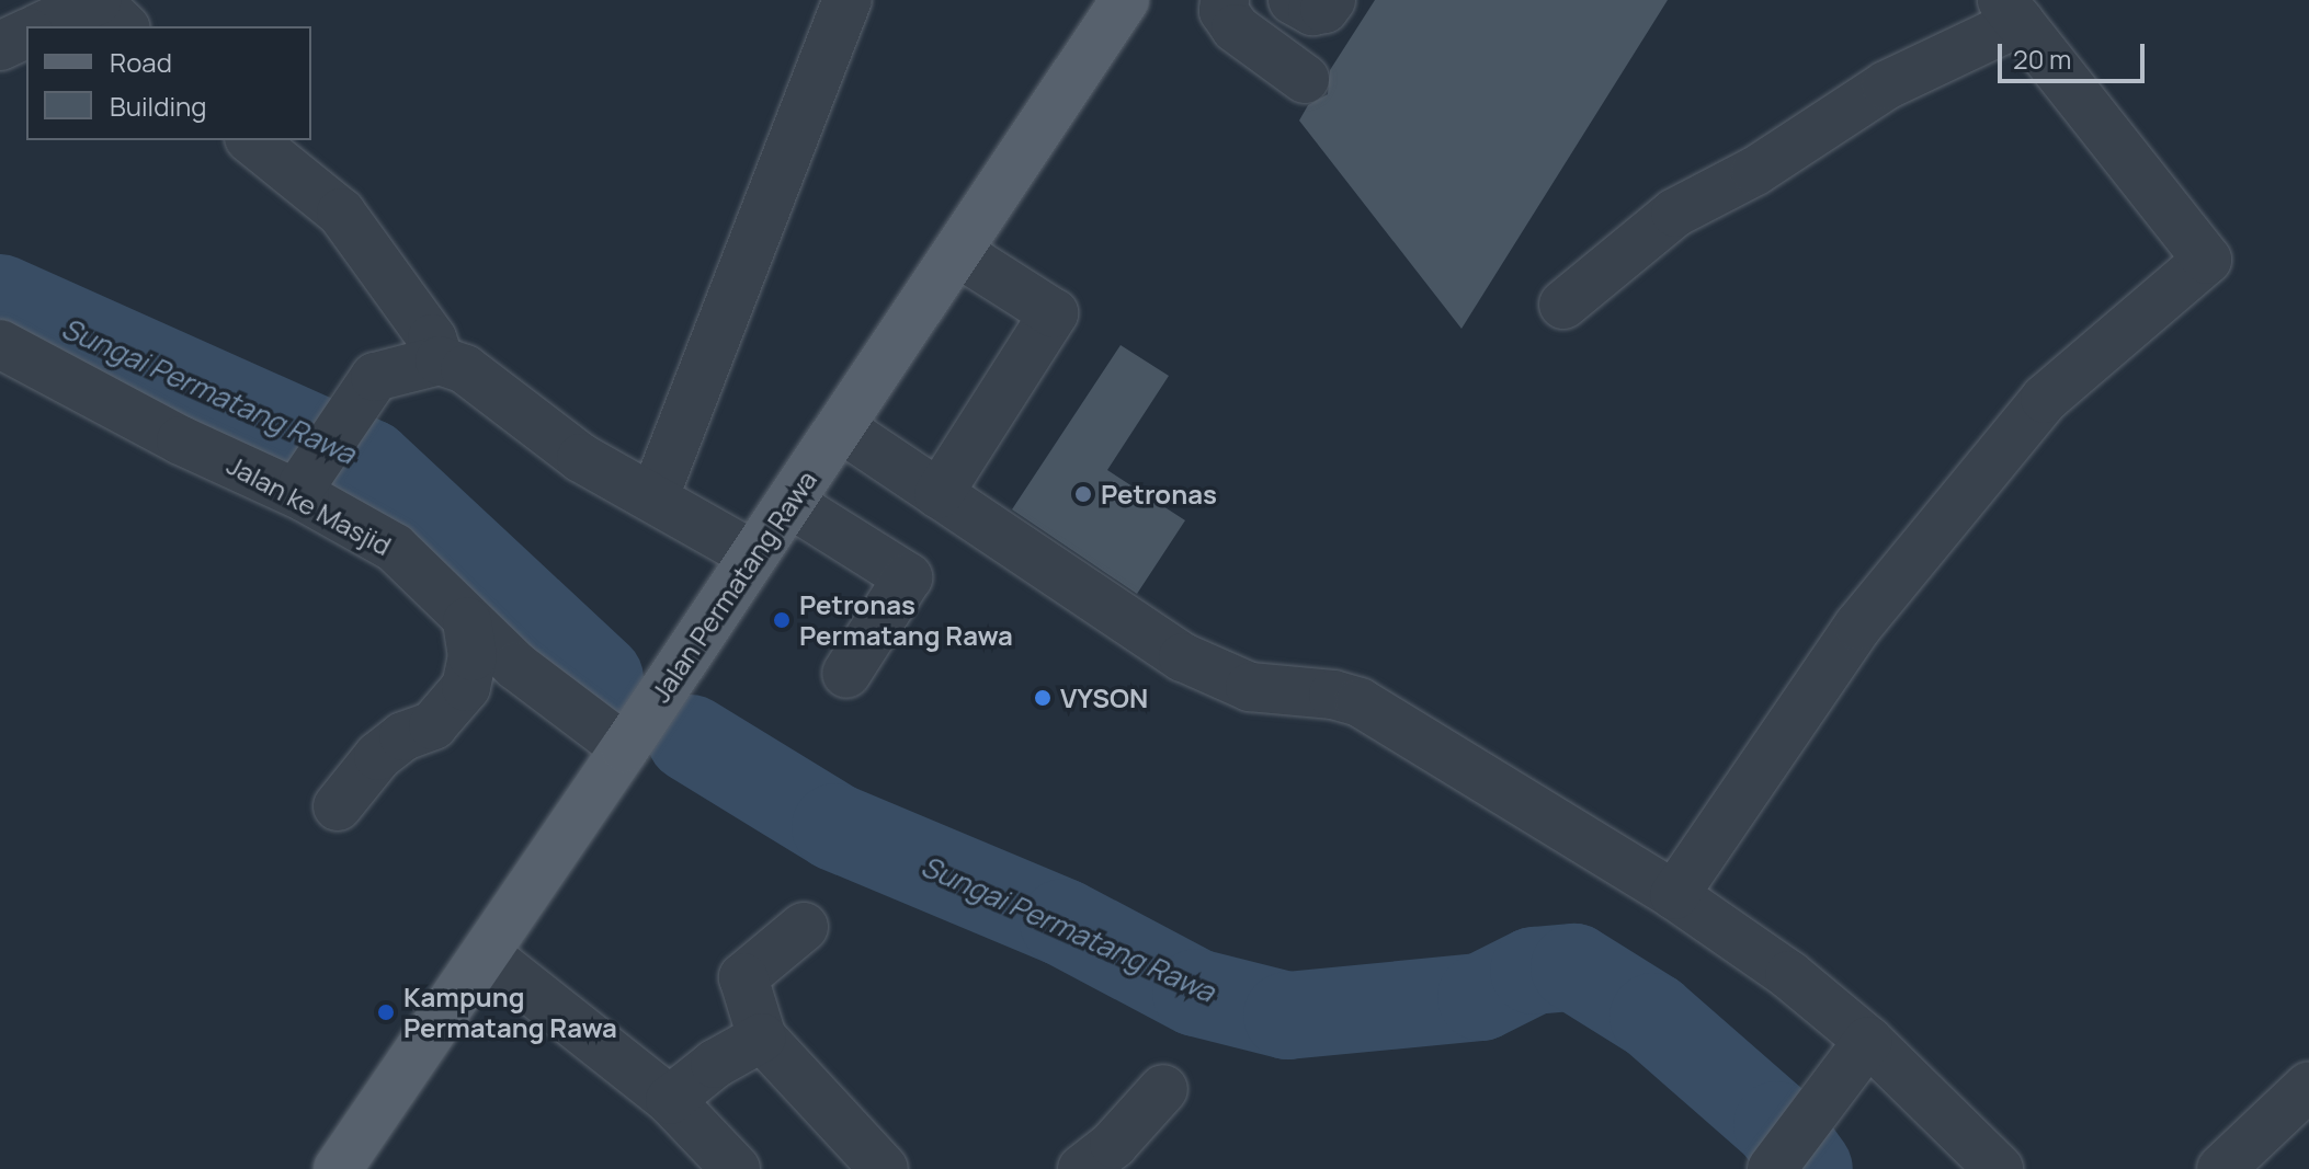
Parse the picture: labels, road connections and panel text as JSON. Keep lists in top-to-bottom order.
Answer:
{
  "streets": {
    "main road": ["Jalan Permatang Rawa"],
    "street": ["Jalan ke Masjid"]
  },
  "crossings": [
    ["Jalan ke Masjid", "Jalan Permatang Rawa"]
  ],
  "water": ["Sungai Permatang Rawa"],
  "places": [
    "Petronas",
    "Petronas Permatang Rawa",
    "VYSON",
    "Kampung Permatang Rawa"
  ],
  "legend": ["Road", "Building"],
  "scale_bar": "20 m"
}
